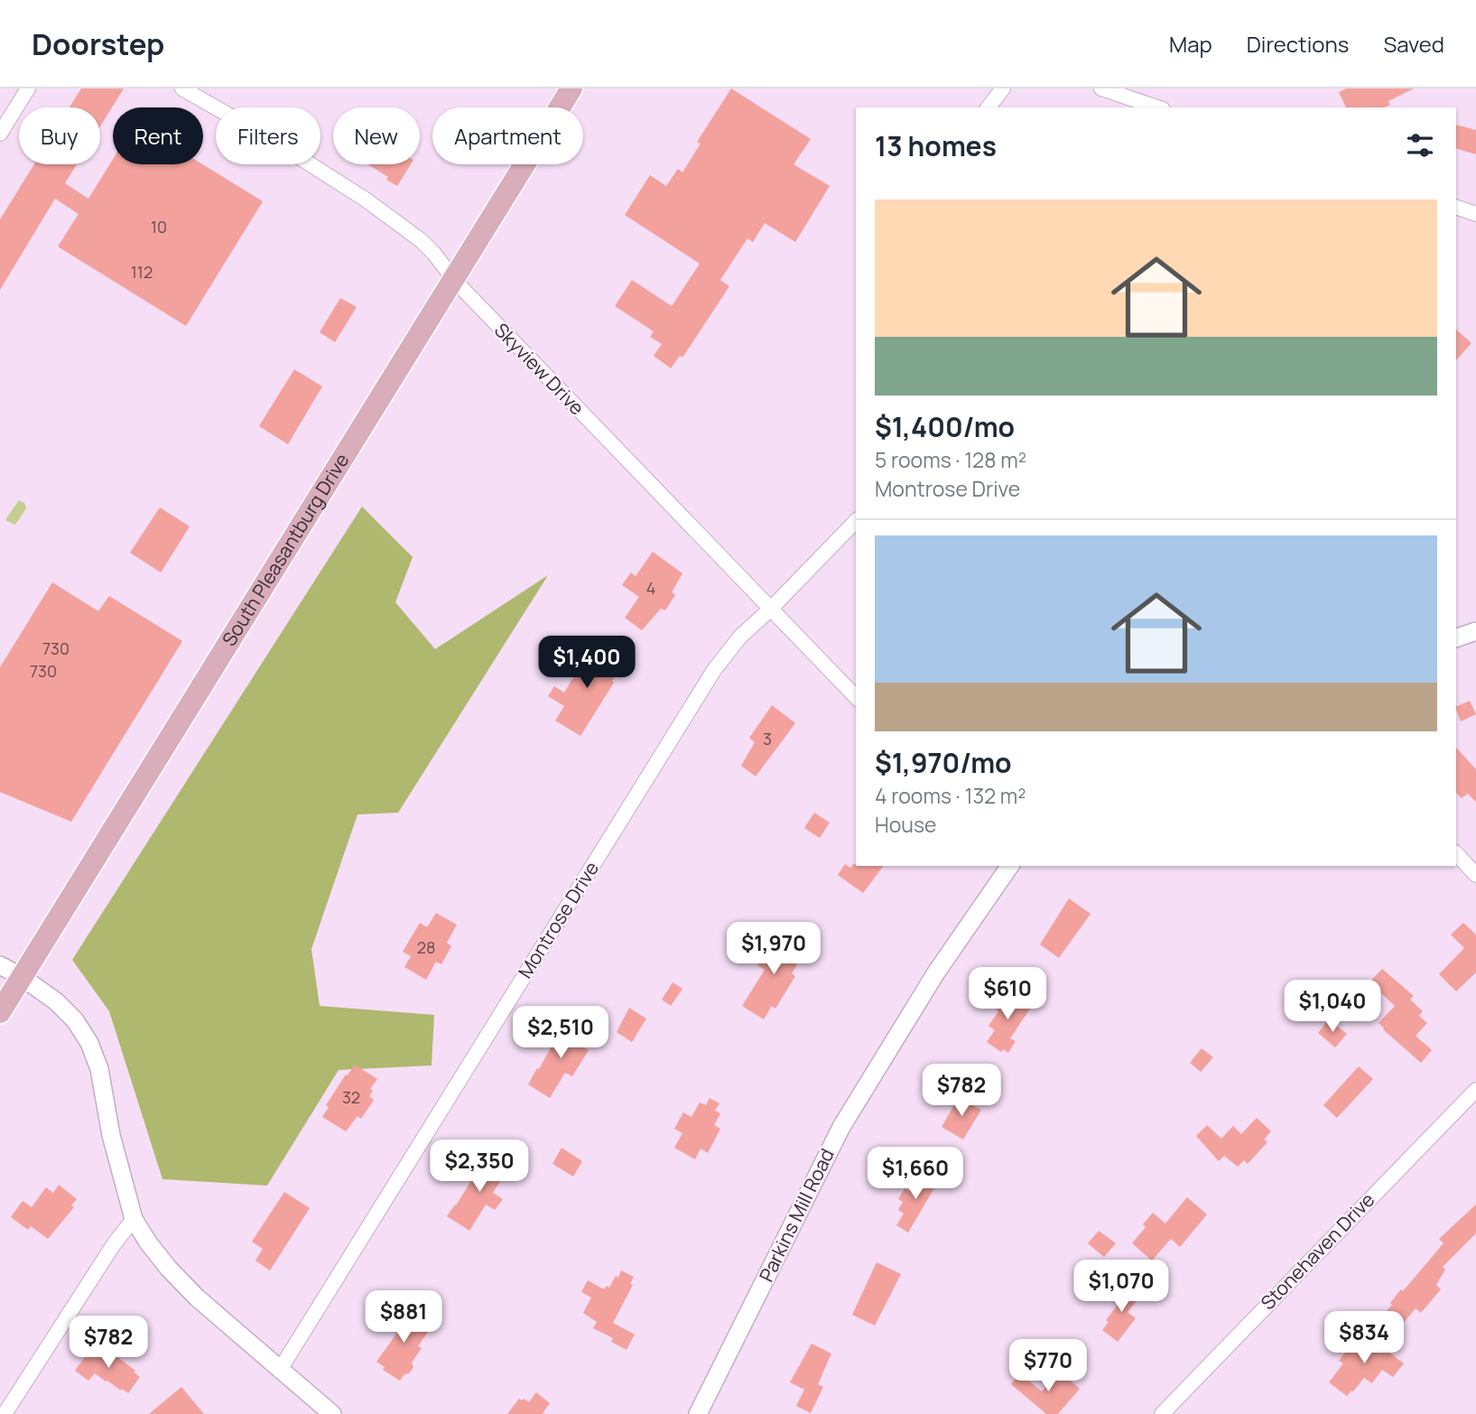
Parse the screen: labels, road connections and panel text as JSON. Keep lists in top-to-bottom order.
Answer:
{
  "streets": {
    "main road": ["South Pleasantburg Drive"],
    "street": [
      "Skyview Drive",
      "Montrose Drive",
      "Parkins Mill Road",
      "Stonehaven Drive"
    ]
  },
  "crossings": [
    ["Skyview Drive", "South Pleasantburg Drive"],
    ["Skyview Drive", "Montrose Drive"]
  ],
  "house_numbers": [
    "10",
    "112",
    "4",
    "730",
    "730",
    "3",
    "28",
    "32"
  ],
  "page": {
    "header": "Doorstep",
    "nav": ["Map", "Directions", "Saved"],
    "chip": [
      "Buy",
      "Rent",
      "Filters",
      "New",
      "Apartment"
    ],
    "heading": "13 homes",
    "list": [
      {
        "name": "$1,400/mo",
        "note": "5 rooms · 128 m² · Montrose Drive"
      },
      {
        "name": "$1,970/mo",
        "note": "4 rooms · 132 m² · House"
      }
    ],
    "price": [
      "$1,400",
      "$1,970",
      "$610",
      "$1,040",
      "$2,510",
      "$782",
      "$2,350",
      "$1,660",
      "$1,070",
      "$881",
      "$834",
      "$782",
      "$770"
    ]
  }
}
